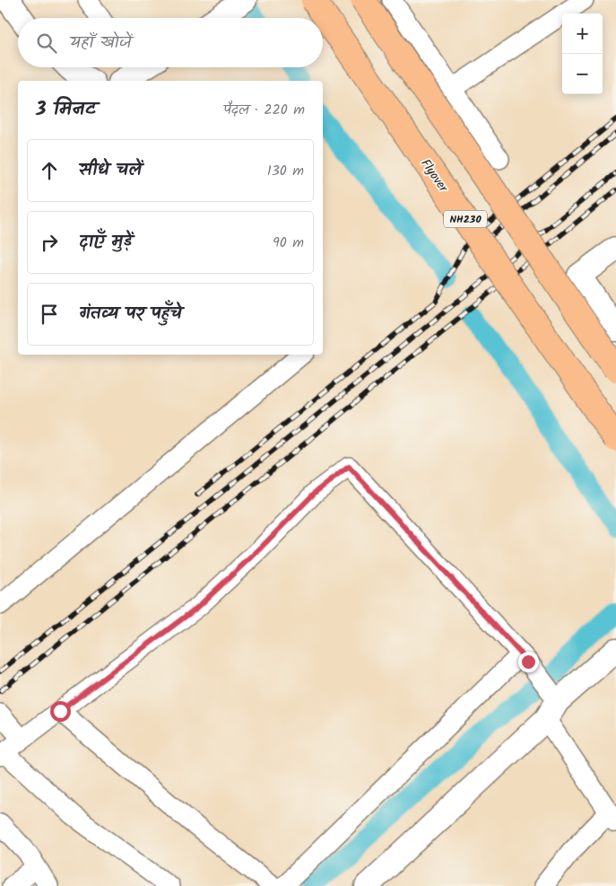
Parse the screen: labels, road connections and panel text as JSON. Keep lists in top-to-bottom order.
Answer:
{
  "streets": {
    "highway": ["Flyover", "NH230"]
  },
  "page": {
    "map_buttons": ["+", "−"],
    "search": "यहाँ खोजें",
    "heading": ["3 मिनट", "पैदल · 220 m"],
    "list": [
      ["सीधे चलें", "130 m"],
      ["दाएँ मुड़ें", "90 m"],
      "गंतव्य पर पहुँचे"
    ]
  }
}
